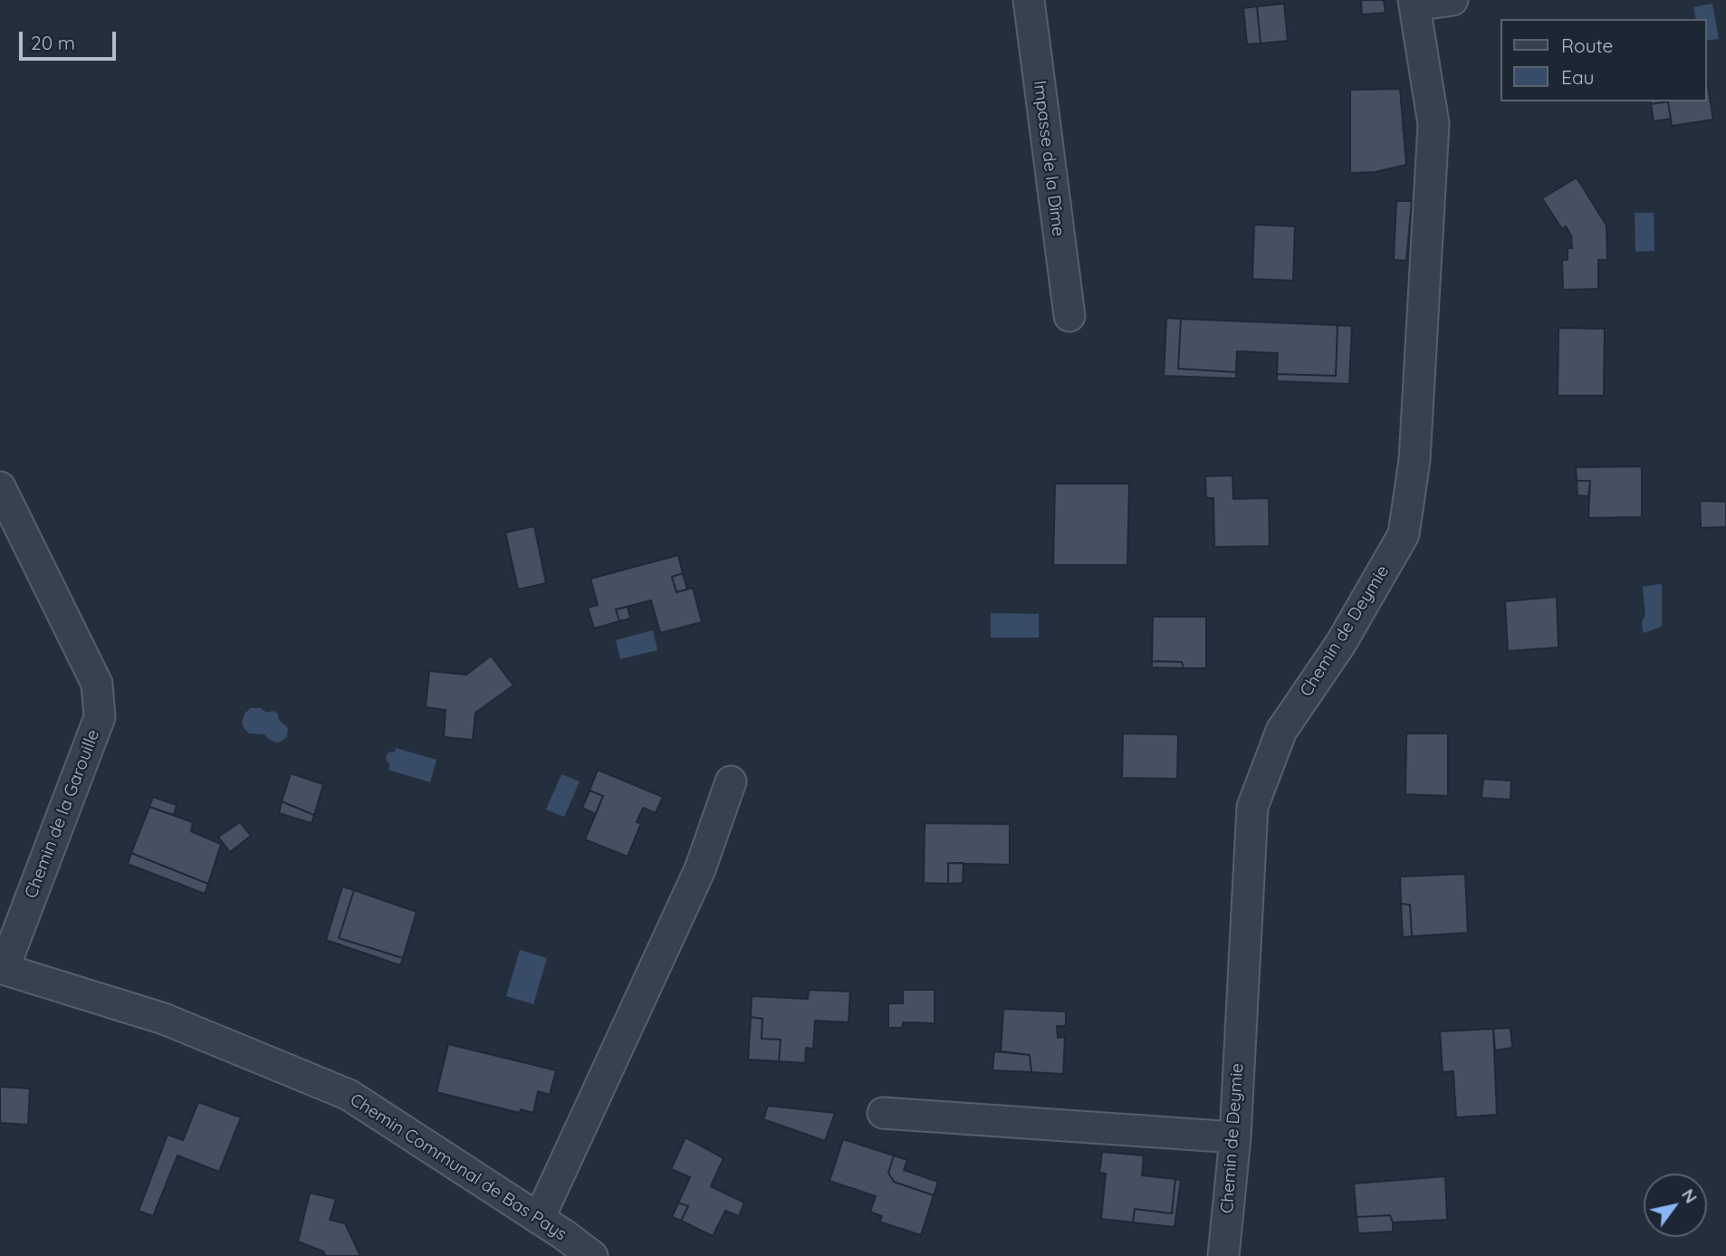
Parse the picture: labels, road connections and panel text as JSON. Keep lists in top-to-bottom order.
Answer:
{
  "streets": {
    "street": [
      "Impasse de la Dîme",
      "Chemin de Deymie",
      "Chemin de la Garouille",
      "Chemin Communal de Bas Pays"
    ]
  },
  "crossings": [
    ["Chemin de la Garouille", "Chemin Communal de Bas Pays"]
  ],
  "legend": ["Route", "Eau"],
  "scale_bar": "20 m",
  "north": "top right"
}
